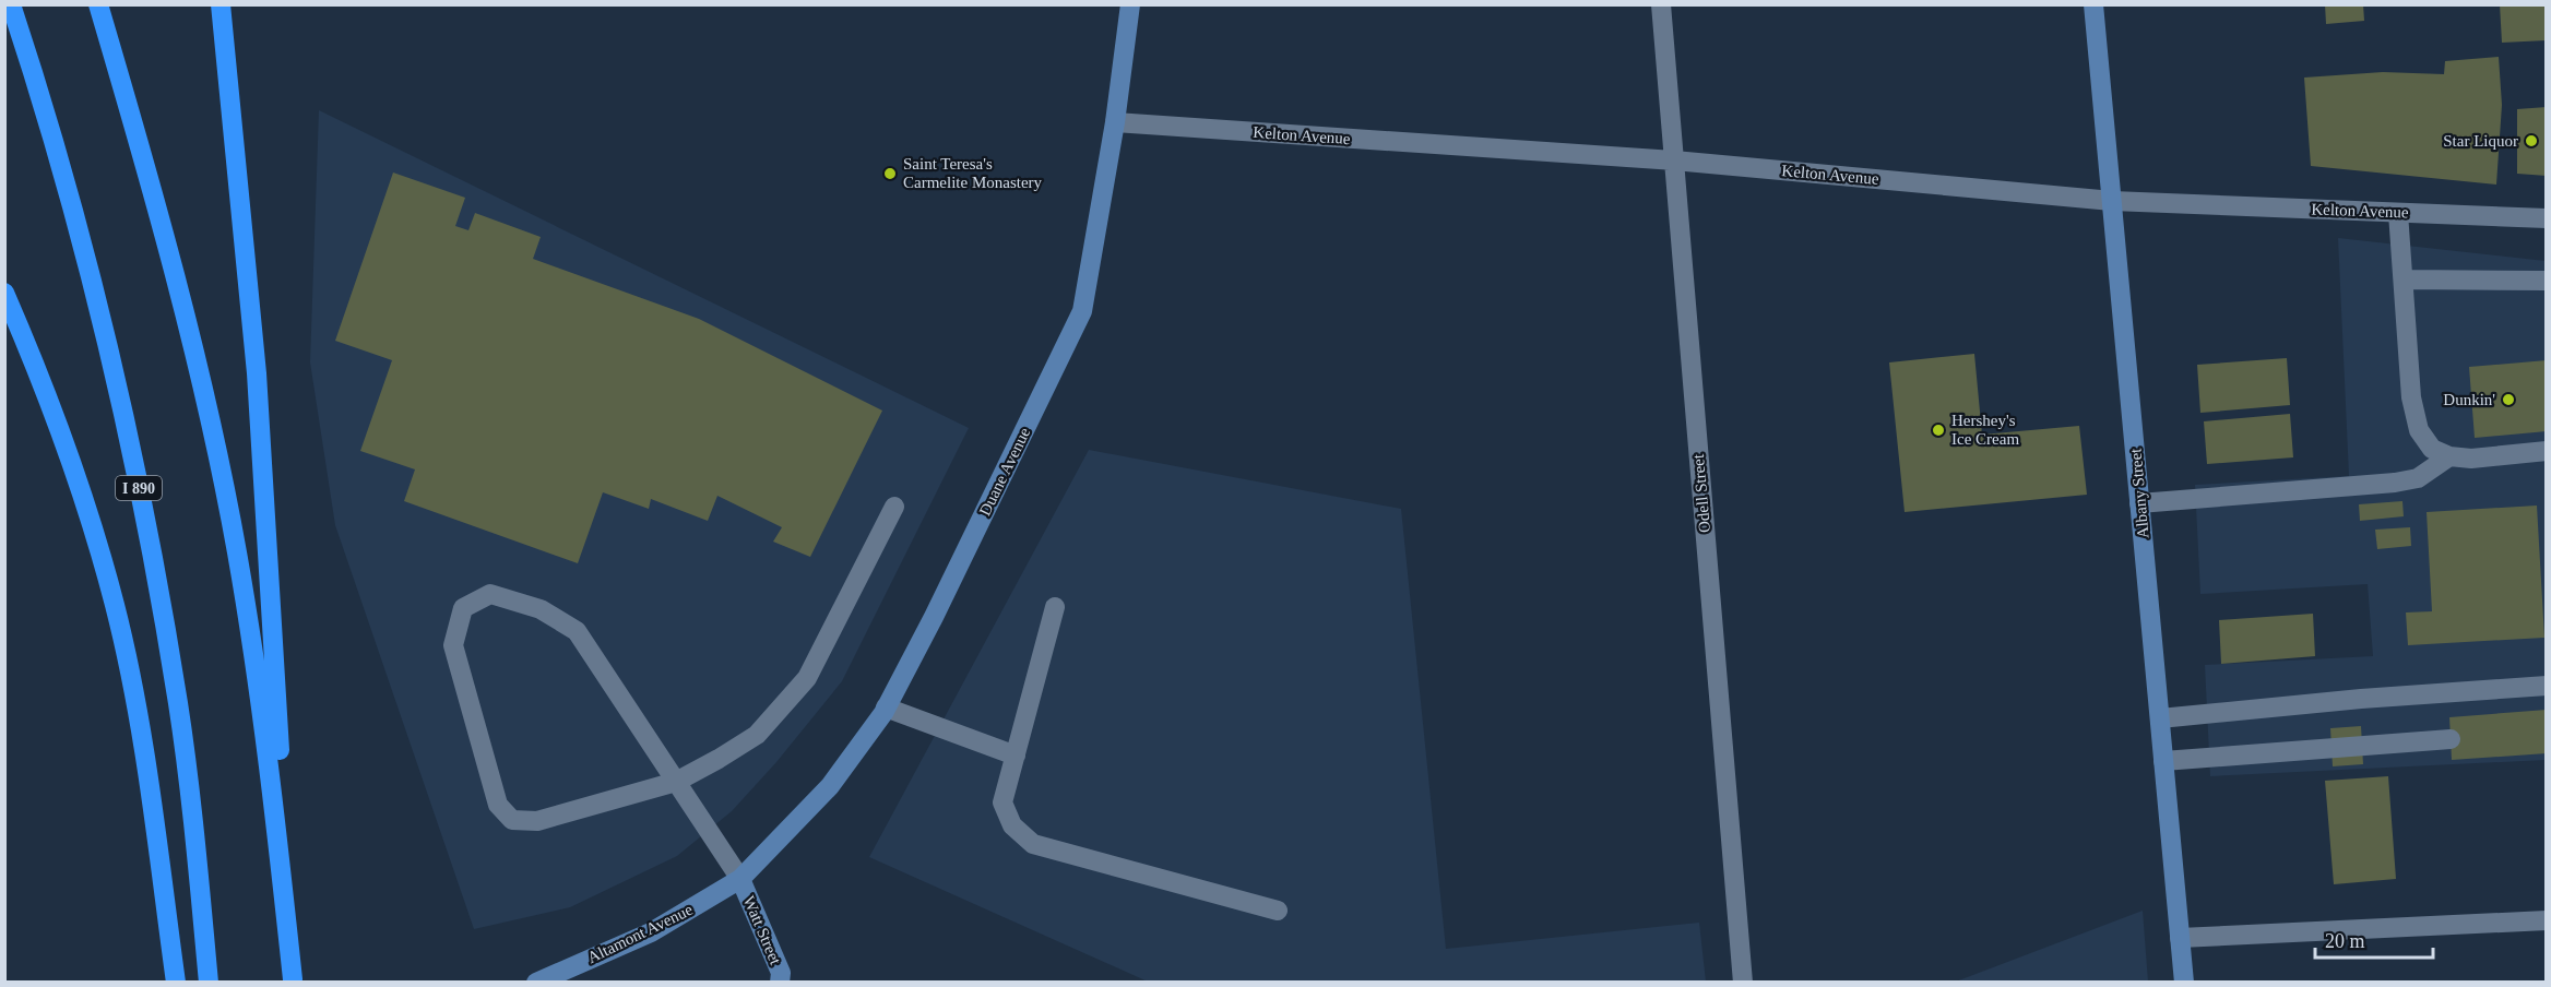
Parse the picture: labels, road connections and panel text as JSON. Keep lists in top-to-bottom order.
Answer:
{
  "streets": {
    "highway": ["I 890"],
    "main road": [
      "Duane Avenue",
      "Albany Street",
      "Watt Street",
      "Altamont Avenue"
    ],
    "street": ["Kelton Avenue", "Odell Street"]
  },
  "crossings": [
    ["Kelton Avenue", "Duane Avenue"],
    ["Kelton Avenue", "Odell Street"],
    ["Kelton Avenue", "Albany Street"],
    ["Duane Avenue", "Watt Street"],
    ["Duane Avenue", "Altamont Avenue"],
    ["Watt Street", "Altamont Avenue"]
  ],
  "places": [
    "Star Liquor",
    "Saint Teresa's Carmelite Monastery",
    "Dunkin'",
    "Hershey's Ice Cream"
  ],
  "scale_bar": "20 m"
}
